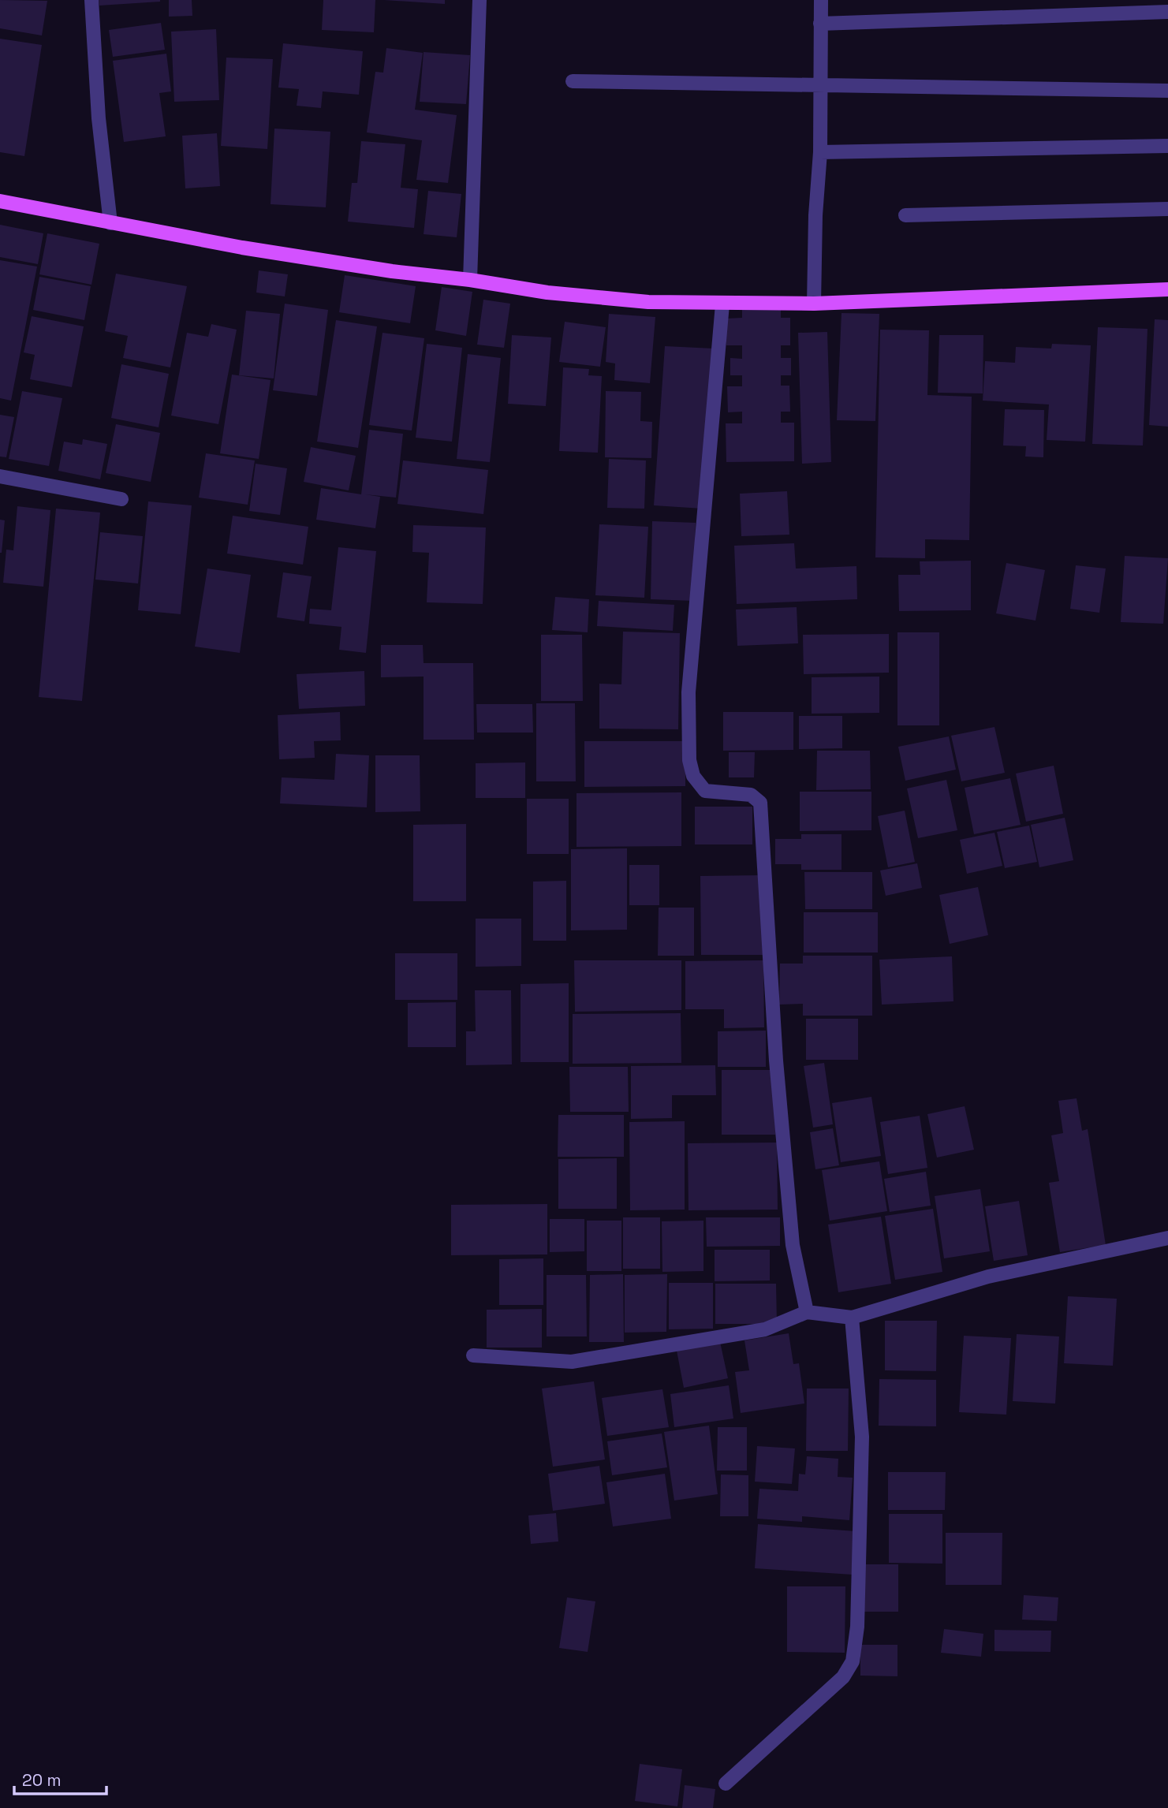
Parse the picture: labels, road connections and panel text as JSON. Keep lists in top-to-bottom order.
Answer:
{
  "scale_bar": "20 m"
}
